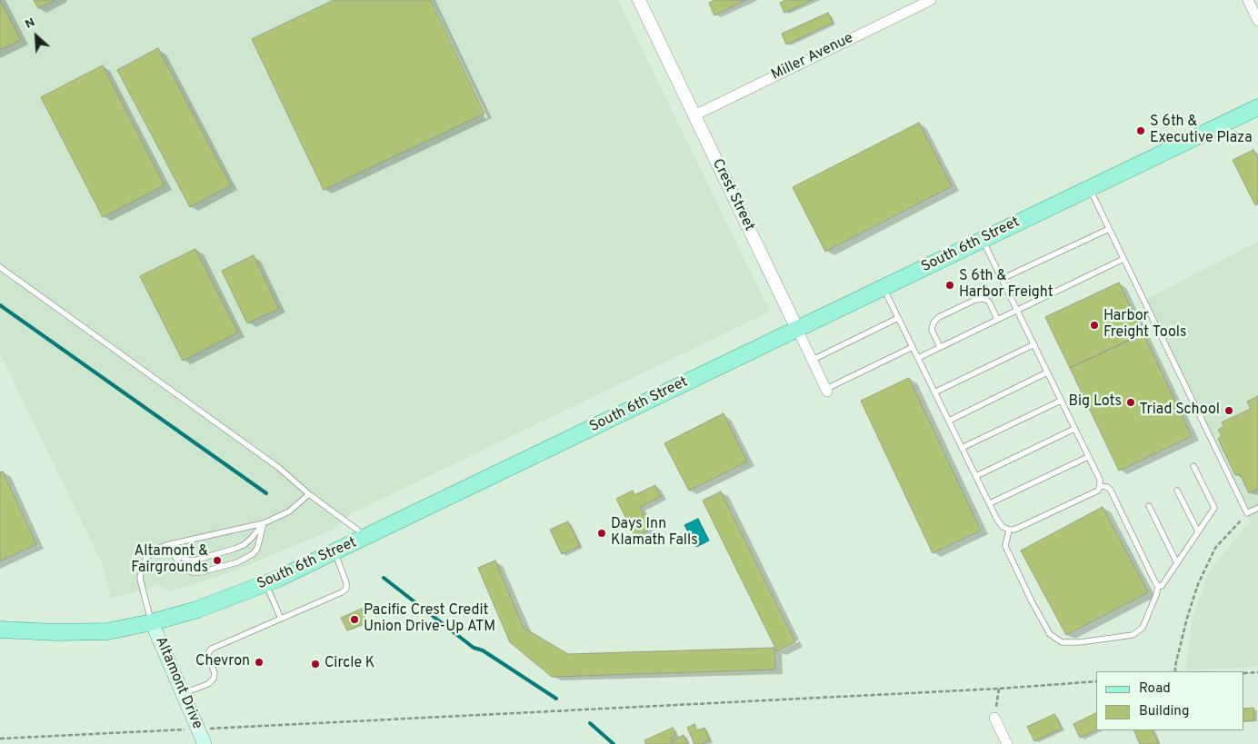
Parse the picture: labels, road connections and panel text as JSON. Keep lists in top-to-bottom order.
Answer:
{
  "streets": {
    "main road": ["South 6th Street", "Altamont Drive"],
    "street": ["Miller Avenue", "Crest Street"]
  },
  "crossings": [
    ["Miller Avenue", "Crest Street"],
    ["Crest Street", "South 6th Street"],
    ["South 6th Street", "Altamont Drive"]
  ],
  "places": [
    "S 6th & Executive Plaza",
    "S 6th & Harbor Freight",
    "Harbor Freight Tools",
    "Big Lots",
    "Triad School",
    "Days Inn Klamath Falls",
    "Altamont & Fairgrounds",
    "Pacific Crest Credit Union Drive-Up ATM",
    "Chevron",
    "Circle K"
  ],
  "legend": ["Road", "Building"],
  "north": "top left"
}
